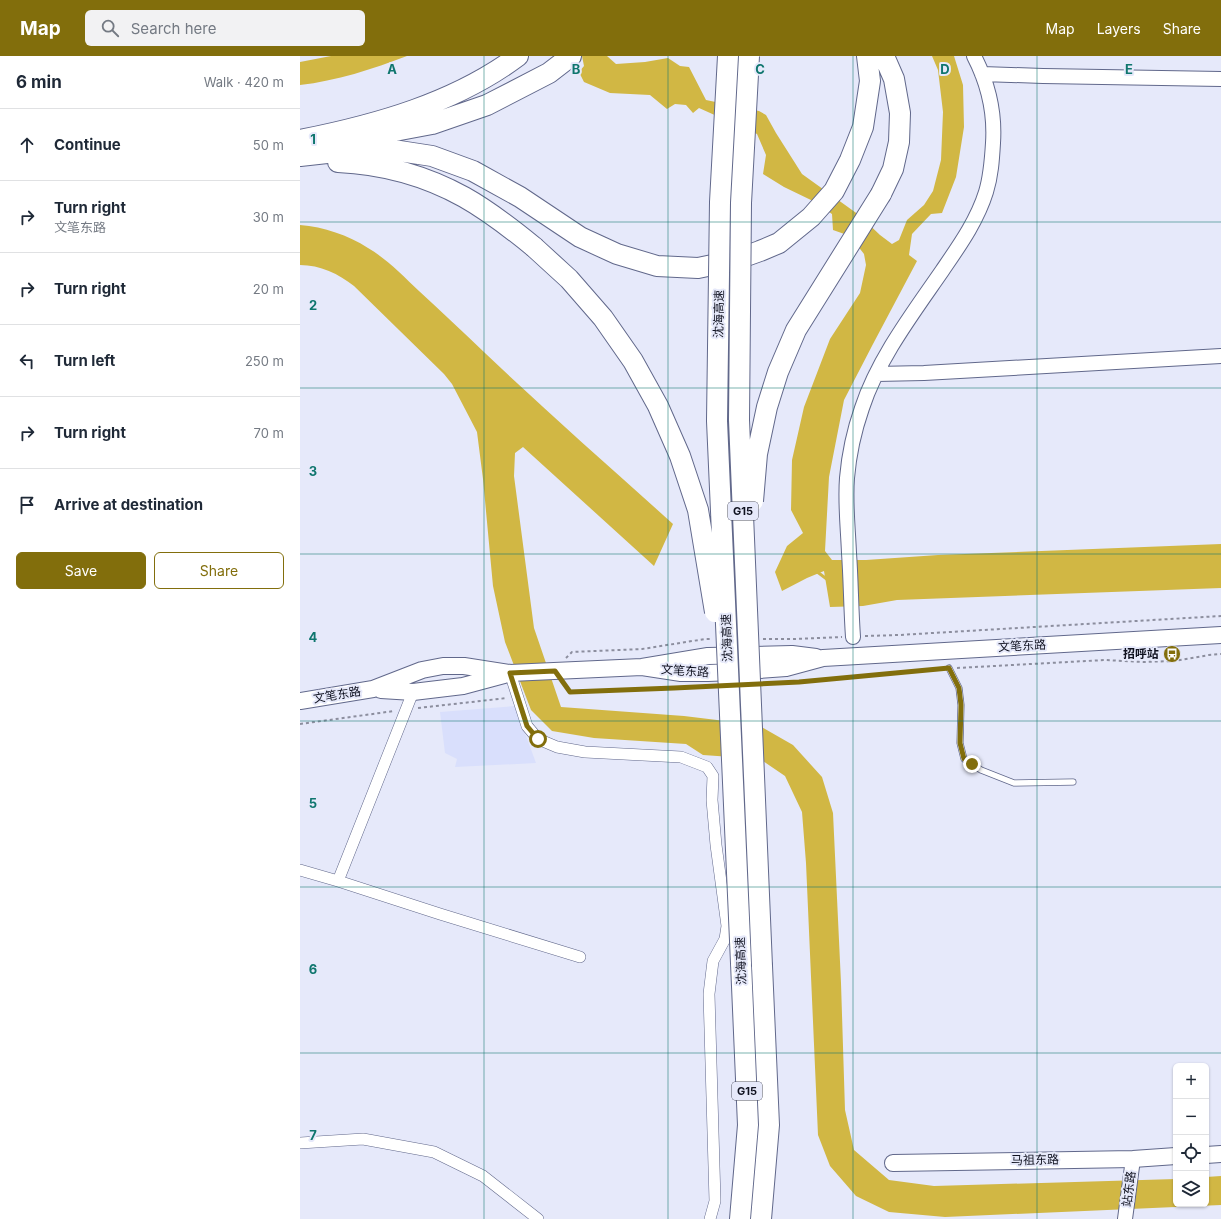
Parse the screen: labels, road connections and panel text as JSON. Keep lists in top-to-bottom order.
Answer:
{
  "streets": {
    "highway": ["沈海高速", "G15"],
    "main road": ["文笔东路", "马祖东路"],
    "street": ["站东路"]
  },
  "crossings": [
    ["马祖东路", "站东路"]
  ],
  "places": {
    "bus stop": ["招呼站"]
  },
  "page": {
    "header": "Map",
    "search": "Search here",
    "nav": ["Map", "Layers", "Share"],
    "heading": ["6 min", "Walk · 420 m"],
    "list": [
      ["Continue", "50 m"],
      ["Turn right", "文笔东路", "30 m"],
      ["Turn right", "20 m"],
      ["Turn left", "250 m"],
      ["Turn right", "70 m"],
      "Arrive at destination"
    ],
    "buttons": ["Save", "Share"],
    "map_buttons": ["+", "−"]
  },
  "grid": {
    "columns": [
      "A",
      "B",
      "C",
      "D",
      "E"
    ],
    "rows": [
      "1",
      "2",
      "3",
      "4",
      "5",
      "6",
      "7"
    ]
  }
}
